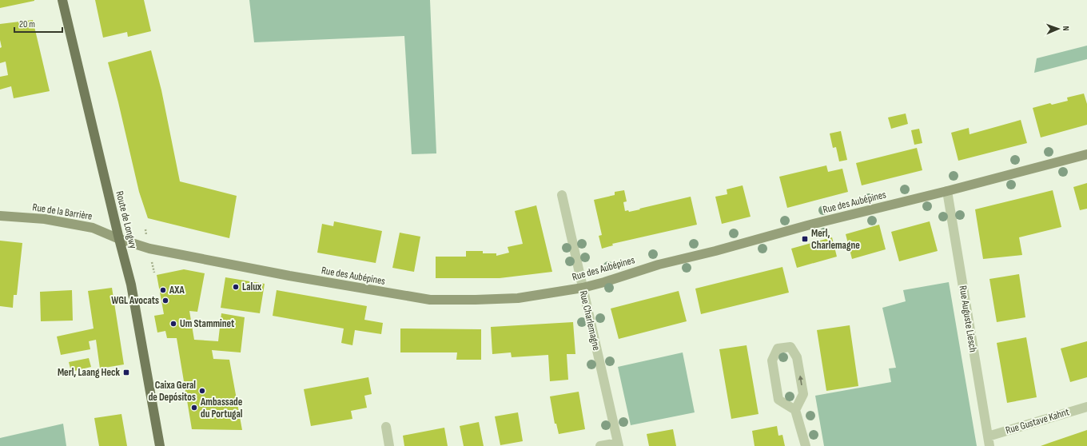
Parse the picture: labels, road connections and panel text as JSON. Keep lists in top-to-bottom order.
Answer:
{
  "streets": {
    "main road": ["Route de Longwy"],
    "street": [
      "Rue des Aubépines",
      "Rue de la Barrière",
      "Rue Auguste Liesch",
      "Rue Charlemagne",
      "Rue Gustave Kahnt"
    ]
  },
  "crossings": [
    ["Rue des Aubépines", "Rue de la Barrière"],
    ["Rue des Aubépines", "Route de Longwy"],
    ["Rue des Aubépines", "Rue Auguste Liesch"],
    ["Rue des Aubépines", "Rue Charlemagne"],
    ["Rue de la Barrière", "Route de Longwy"],
    ["Rue Auguste Liesch", "Rue Gustave Kahnt"]
  ],
  "places": {
    "transit": ["Merl, Charlemagne", "Merl, Laang Heck"],
    "other": [
      "Lalux",
      "AXA",
      "WGL Avocats",
      "Um Stamminet",
      "Caixa Geral de Depósitos",
      "Ambassade du Portugal"
    ]
  },
  "scale_bar": "20 m",
  "north": "right"
}
